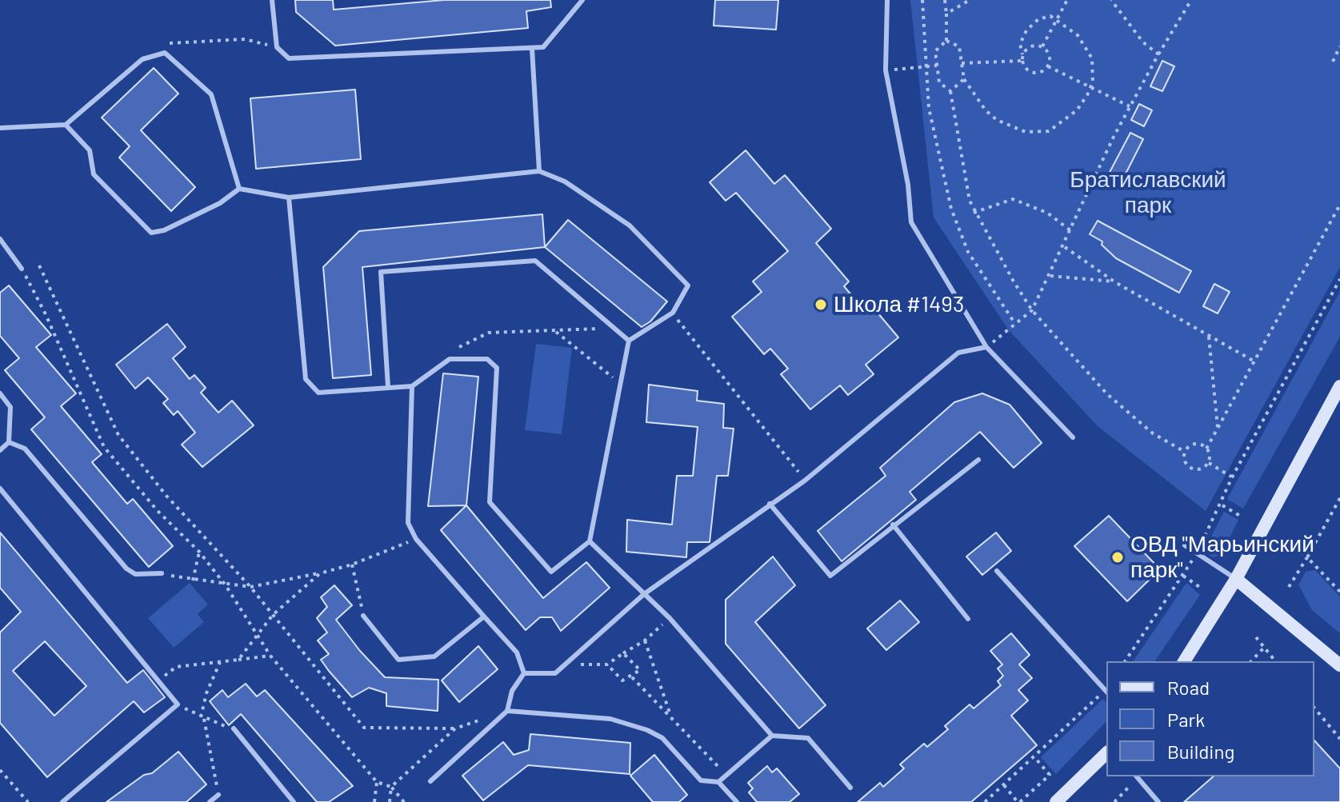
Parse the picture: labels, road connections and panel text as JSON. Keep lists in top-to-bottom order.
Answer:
{
  "parks": ["Братиславский парк"],
  "places": ["Школа #1493", "ОВД \"Марьинский парк\""],
  "legend": ["Road", "Park", "Building"]
}
